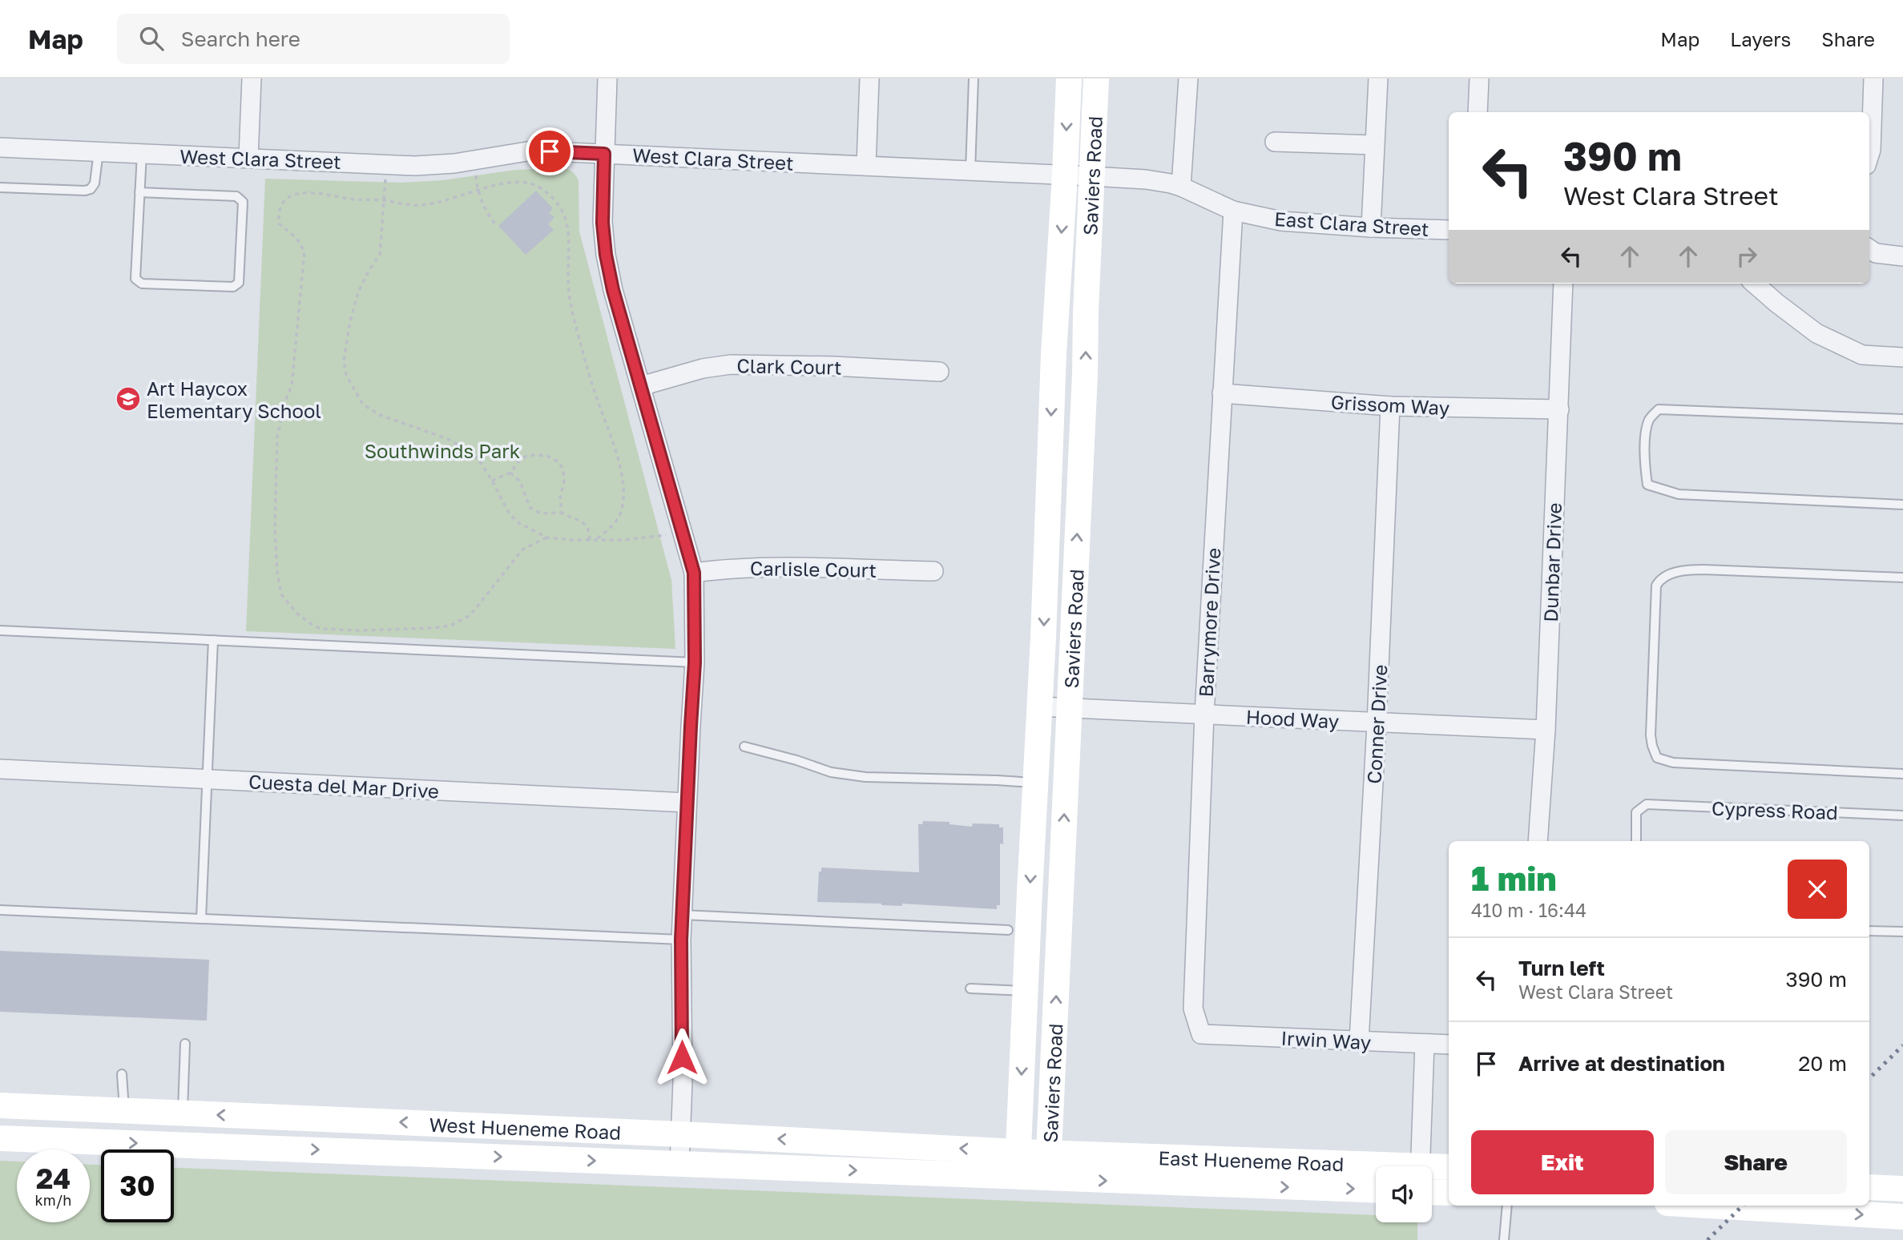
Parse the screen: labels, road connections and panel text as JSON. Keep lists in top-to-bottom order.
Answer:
{
  "streets": {
    "main road": ["Saviers Road", "West Hueneme Road", "East Hueneme Road"],
    "street": [
      "West Clara Street",
      "East Clara Street",
      "Clark Court",
      "Grissom Way",
      "Dunbar Drive",
      "Carlisle Court",
      "Barrymore Drive",
      "Hood Way",
      "Conner Drive",
      "Cuesta del Mar Drive",
      "Irwin Way"
    ],
    "lane": ["Cypress Road"]
  },
  "crossings": [
    ["West Clara Street", "Saviers Road"],
    ["West Clara Street", "East Clara Street"],
    ["Saviers Road", "East Clara Street"],
    ["Saviers Road", "Hood Way"],
    ["Saviers Road", "West Hueneme Road"],
    ["Saviers Road", "East Hueneme Road"],
    ["East Clara Street", "Barrymore Drive"],
    ["Grissom Way", "Dunbar Drive"],
    ["Grissom Way", "Barrymore Drive"],
    ["Grissom Way", "Conner Drive"],
    ["Dunbar Drive", "Hood Way"],
    ["Barrymore Drive", "Hood Way"],
    ["Barrymore Drive", "Irwin Way"],
    ["Hood Way", "Conner Drive"],
    ["Conner Drive", "Irwin Way"],
    ["West Hueneme Road", "East Hueneme Road"]
  ],
  "parks": ["Southwinds Park"],
  "places": {
    "school or university": ["Art Haycox Elementary School"]
  },
  "page": {
    "header": "Map",
    "search": "Search here",
    "nav": ["Map", "Layers", "Share"],
    "turn": ["390 m", "West Clara Street"],
    "heading": ["1 min", "410 m · 16:44"],
    "list": [
      {
        "name": "Turn left",
        "note": "West Clara Street",
        "value": "390 m"
      },
      {
        "name": "Arrive at destination",
        "value": "20 m"
      }
    ],
    "buttons": ["Exit", "Share"],
    "speed": "24 km/h",
    "limit": "30"
  }
}
